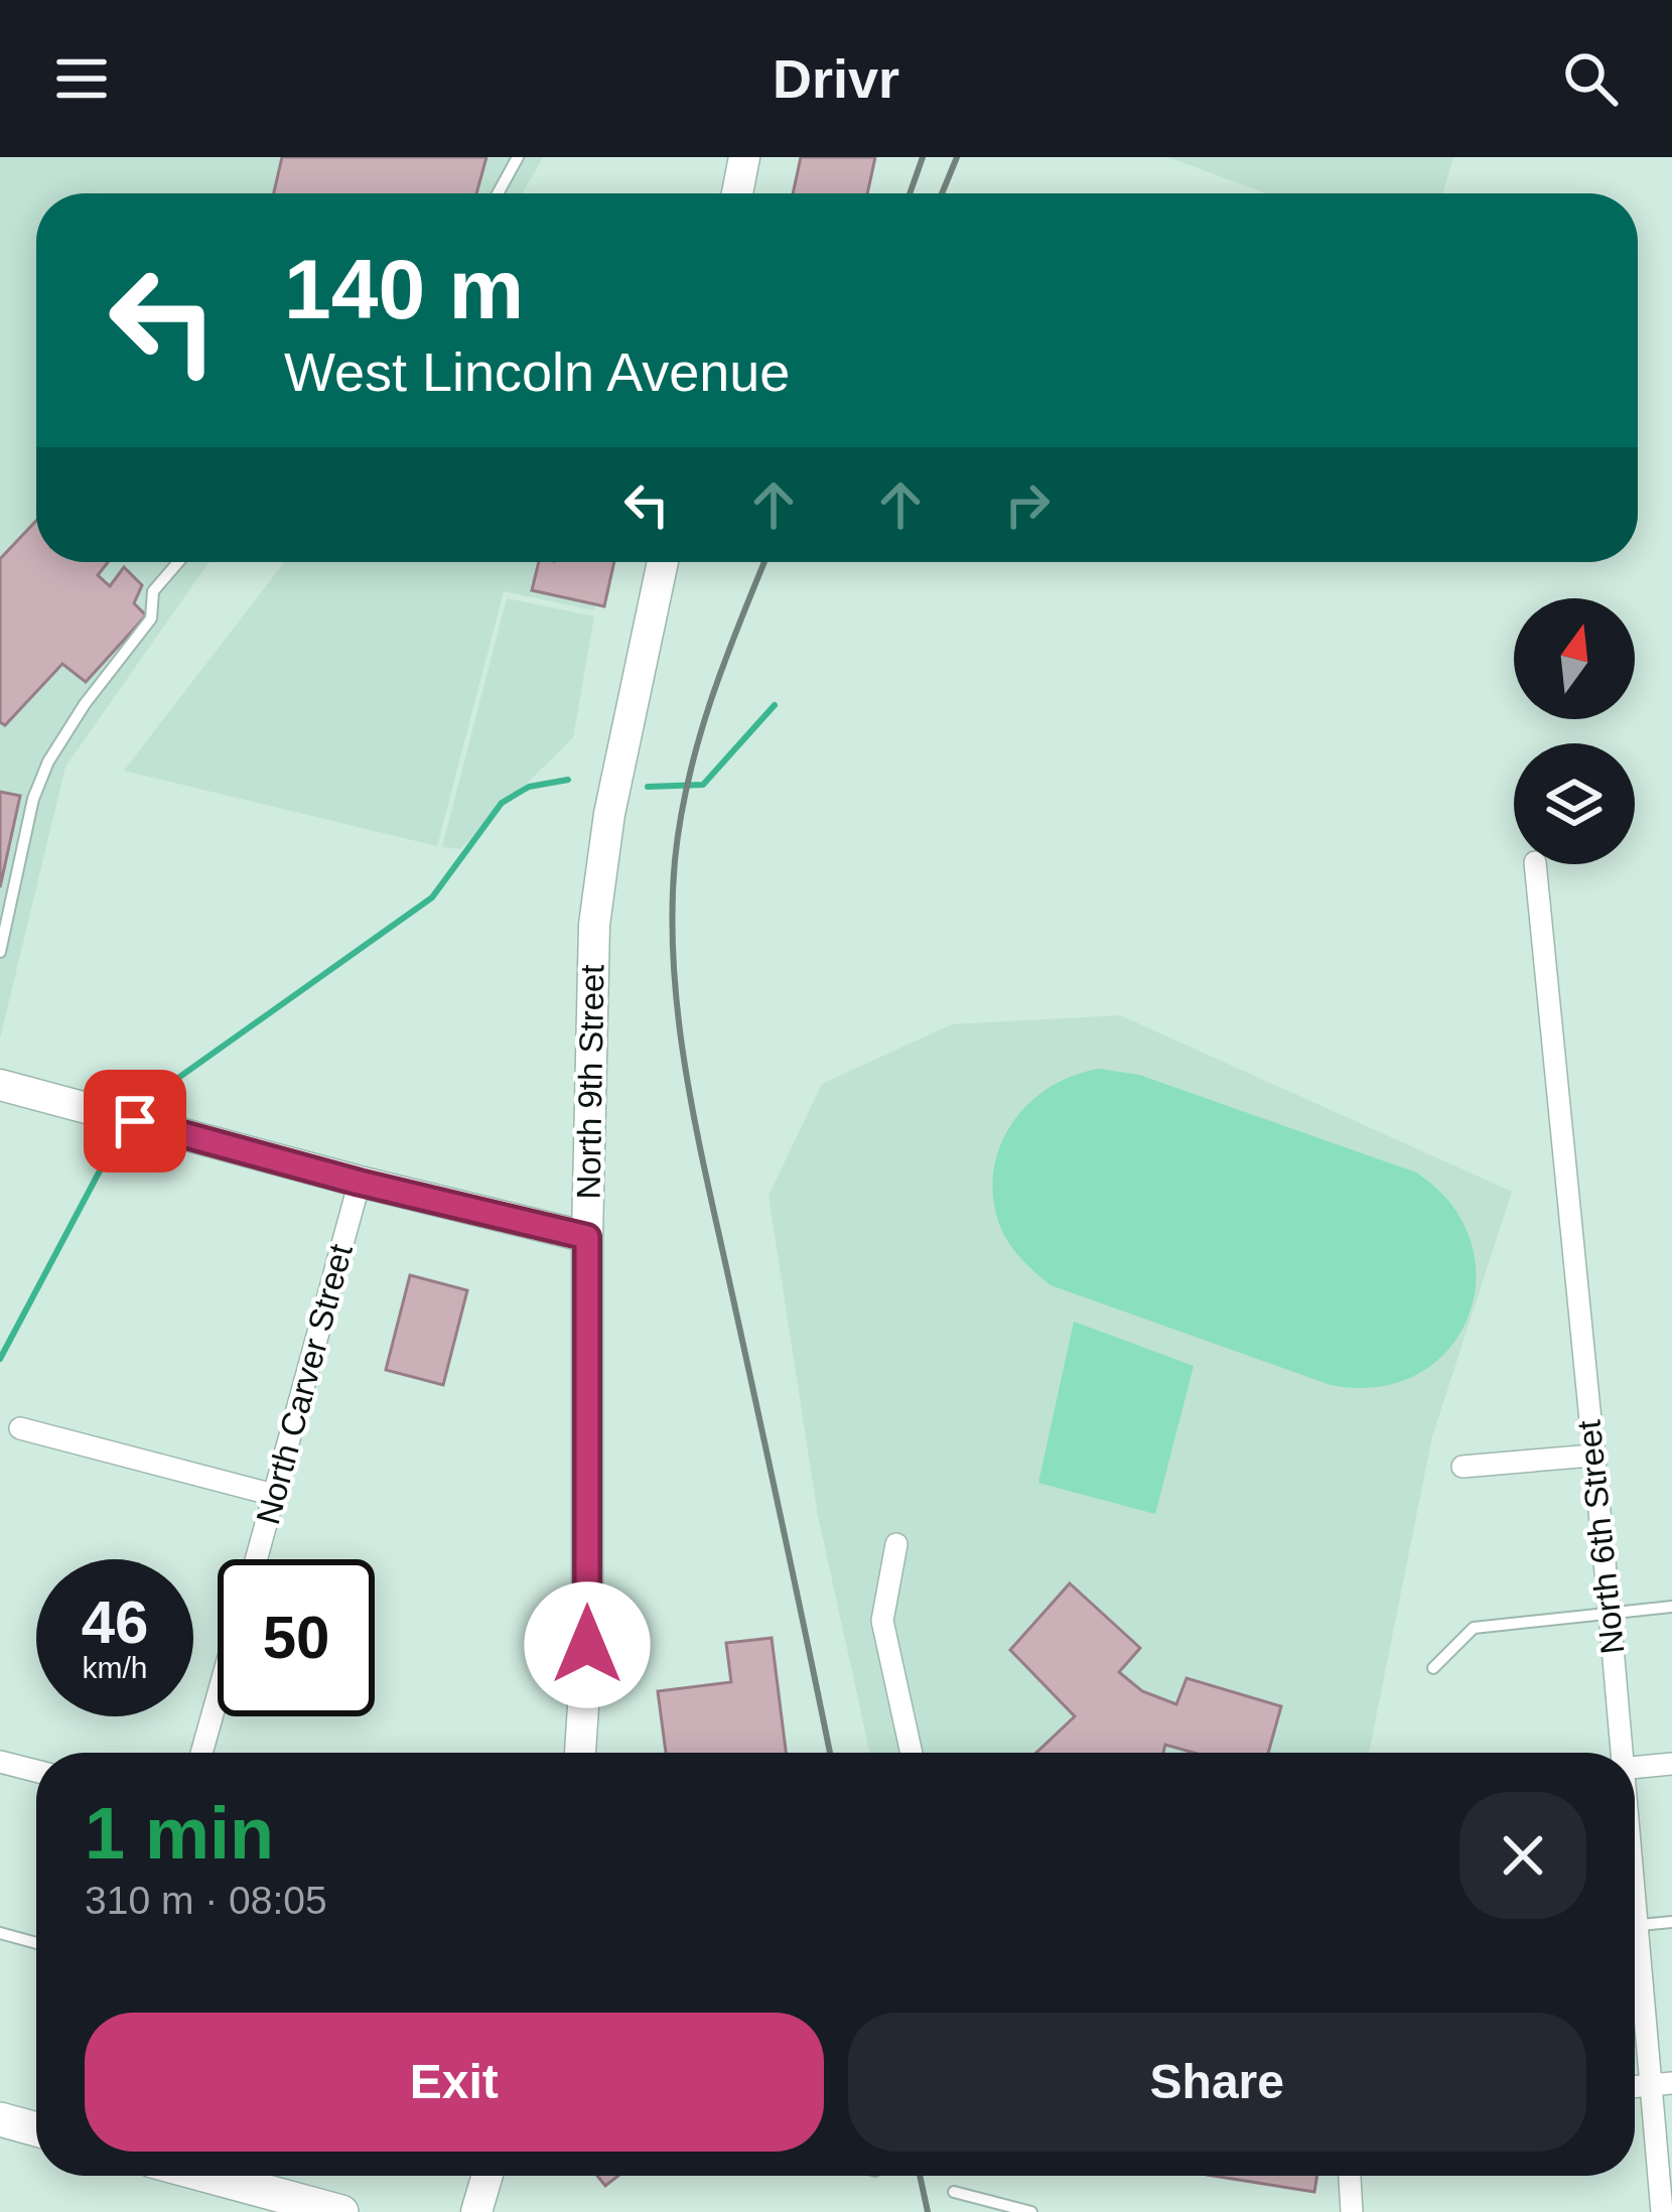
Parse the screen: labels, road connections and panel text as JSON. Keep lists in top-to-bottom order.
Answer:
{
  "streets": {
    "main road": ["North 9th Street"],
    "street": ["North Carver Street", "North 6th Street"]
  },
  "north": "top",
  "page": {
    "header": "Drivr",
    "turn": ["140 m", "West Lincoln Avenue"],
    "speed": "46 km/h",
    "limit": "50",
    "heading": ["1 min", "310 m · 08:05"],
    "buttons": ["Exit", "Share"]
  }
}
